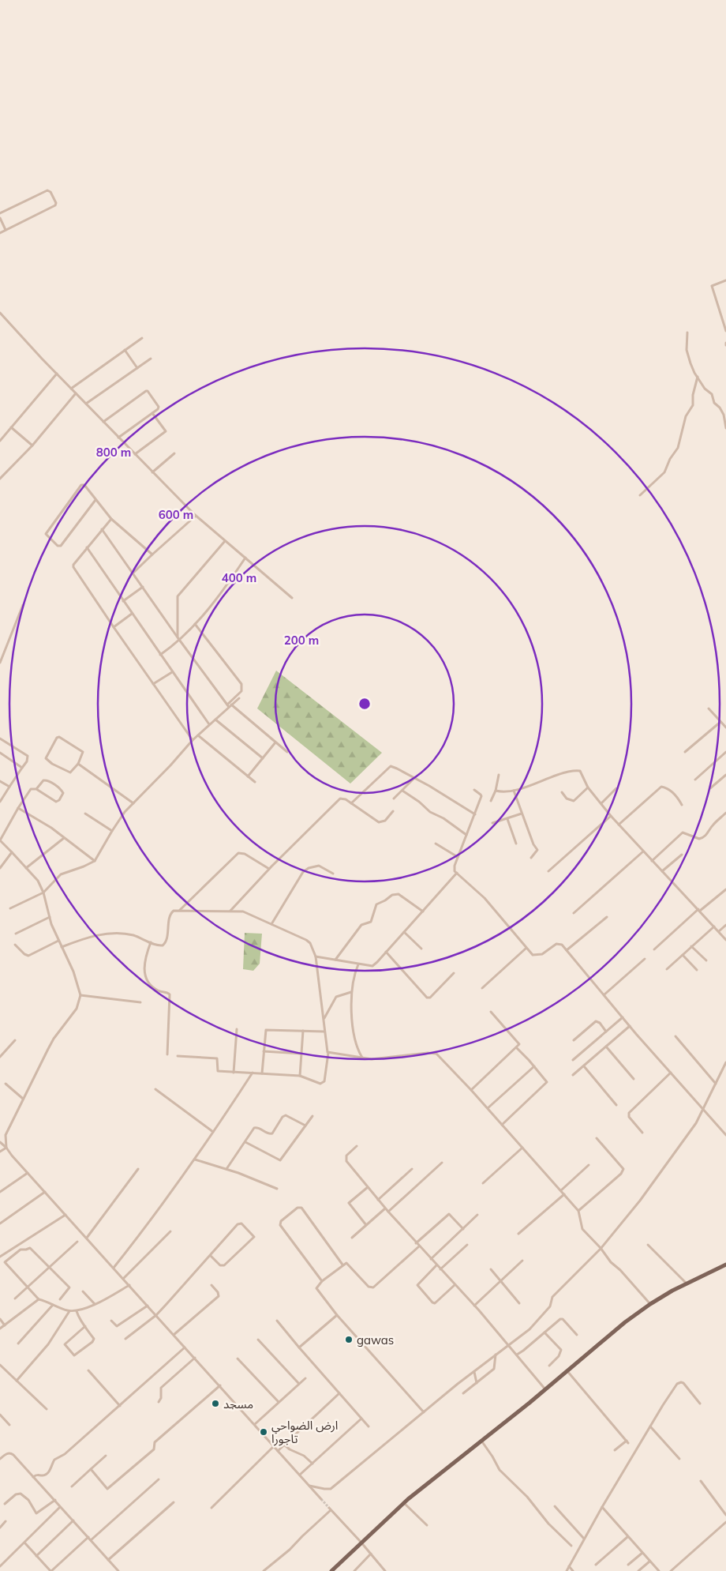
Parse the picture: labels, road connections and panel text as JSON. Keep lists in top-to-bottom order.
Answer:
{
  "places": ["gawas", "مسجد", "ارض الضواحي تاجورا"],
  "rings": [
    "800 m",
    "600 m",
    "400 m",
    "200 m"
  ]
}
